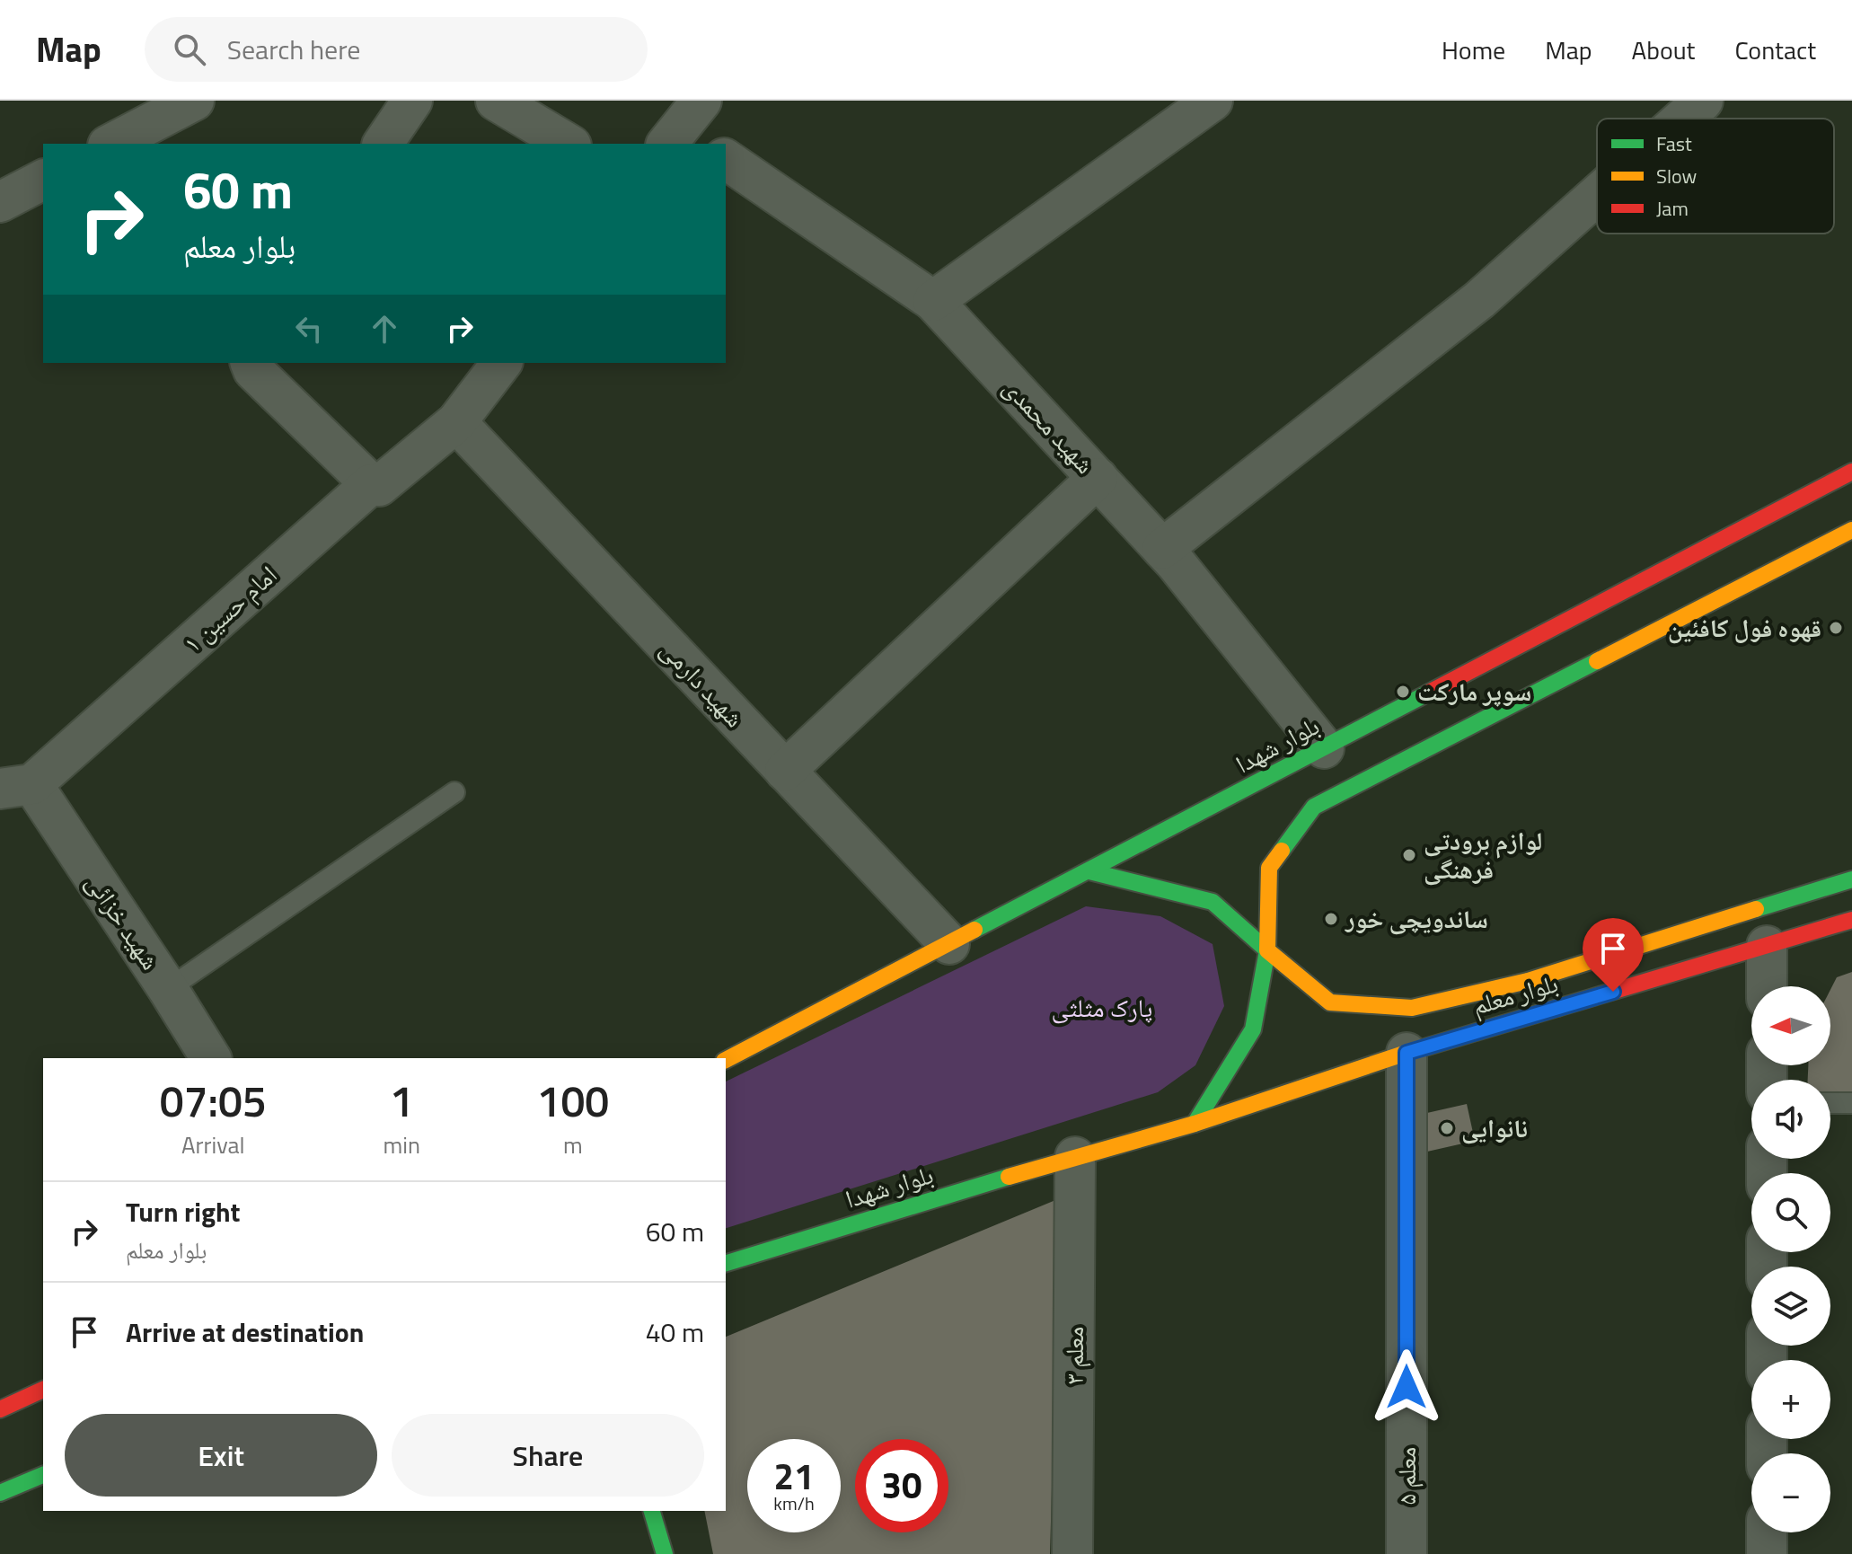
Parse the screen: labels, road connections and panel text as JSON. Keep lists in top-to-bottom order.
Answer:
{
  "streets": {
    "main road": ["بلوار شهدا", "بلوار معلم"],
    "street": [
      "شهید محمدی",
      "امام حسین ۱",
      "شهید دارمی",
      "شهید خزائی",
      "معلم ۳",
      "معلم ۵"
    ]
  },
  "crossings": [
    ["شهید محمدی", "بلوار شهدا"],
    ["امام حسین ۱", "شهید دارمی"],
    ["امام حسین ۱", "شهید خزائی"],
    ["شهید دارمی", "بلوار شهدا"],
    ["بلوار شهدا", "بلوار معلم"],
    ["بلوار شهدا", "معلم ۳"],
    ["بلوار معلم", "معلم ۵"]
  ],
  "parks": ["پارک مثلثی"],
  "places": [
    "قهوه فول کافئین",
    "سوپر مارکت",
    "لوازم برودتی فرهنگی",
    "ساندویچی خور",
    "نانوایی"
  ],
  "legend": ["Fast", "Slow", "Jam"],
  "north": "left",
  "page": {
    "header": "Map",
    "search": "Search here",
    "nav": [
      "Home",
      "Map",
      "About",
      "Contact"
    ],
    "turn": ["60 m", "بلوار معلم"],
    "map_buttons": ["+", "−"],
    "eta": [
      "07:05",
      "Arrival",
      "1",
      "min",
      "100",
      "m"
    ],
    "list": [
      {
        "name": "Turn right",
        "note": "بلوار معلم",
        "value": "60 m"
      },
      {
        "name": "Arrive at destination",
        "value": "40 m"
      }
    ],
    "buttons": ["Exit", "Share"],
    "speed": "21 km/h",
    "limit": "30"
  }
}
